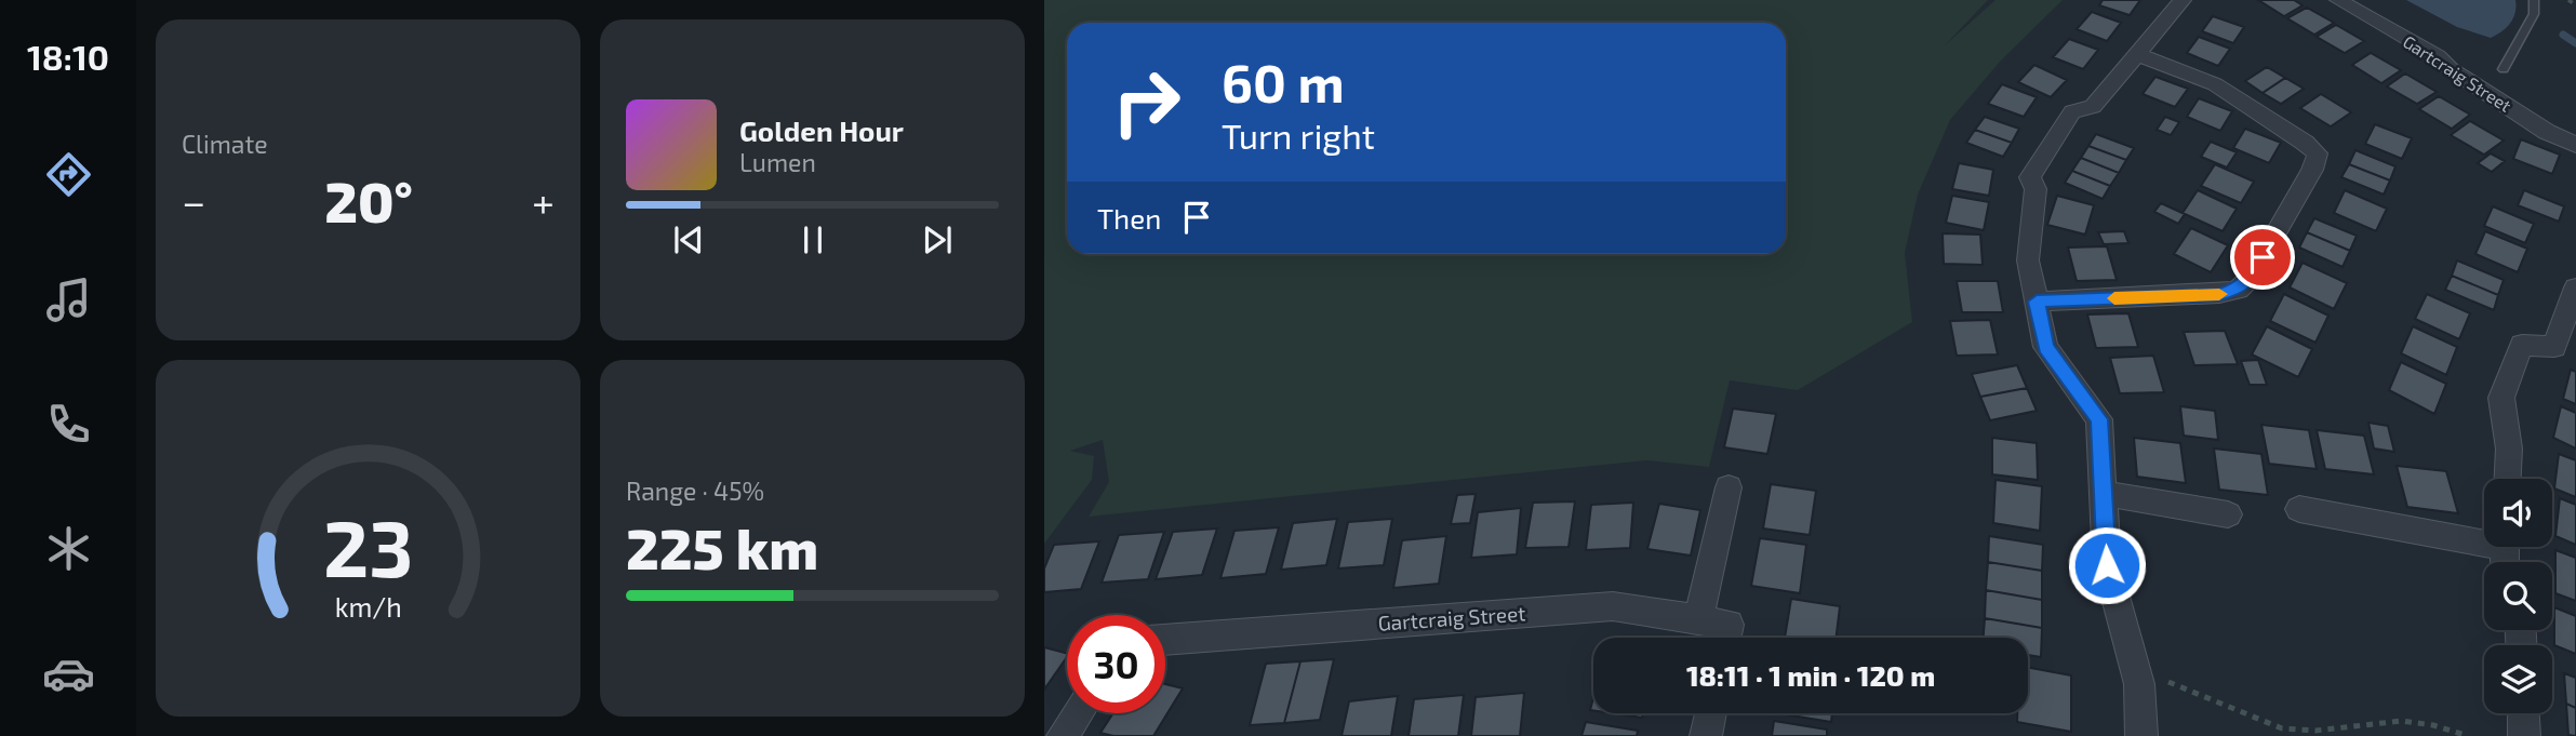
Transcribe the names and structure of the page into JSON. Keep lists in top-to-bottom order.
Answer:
{
  "streets": {
    "street": ["Gartcraig Street"]
  },
  "page": {
    "tabs": "18:10",
    "tile": [
      "Climate",
      ["Range · 45%", "225 km"]
    ],
    "turn": ["60 m", "Turn right"],
    "song": ["Golden Hour", "Lumen"],
    "heat": ["−", "20°", "+"],
    "then": "Then",
    "limit": "30",
    "trip": "18:11 · 1 min · 120 m",
    "gauge": ["23", "km/h"]
  }
}
